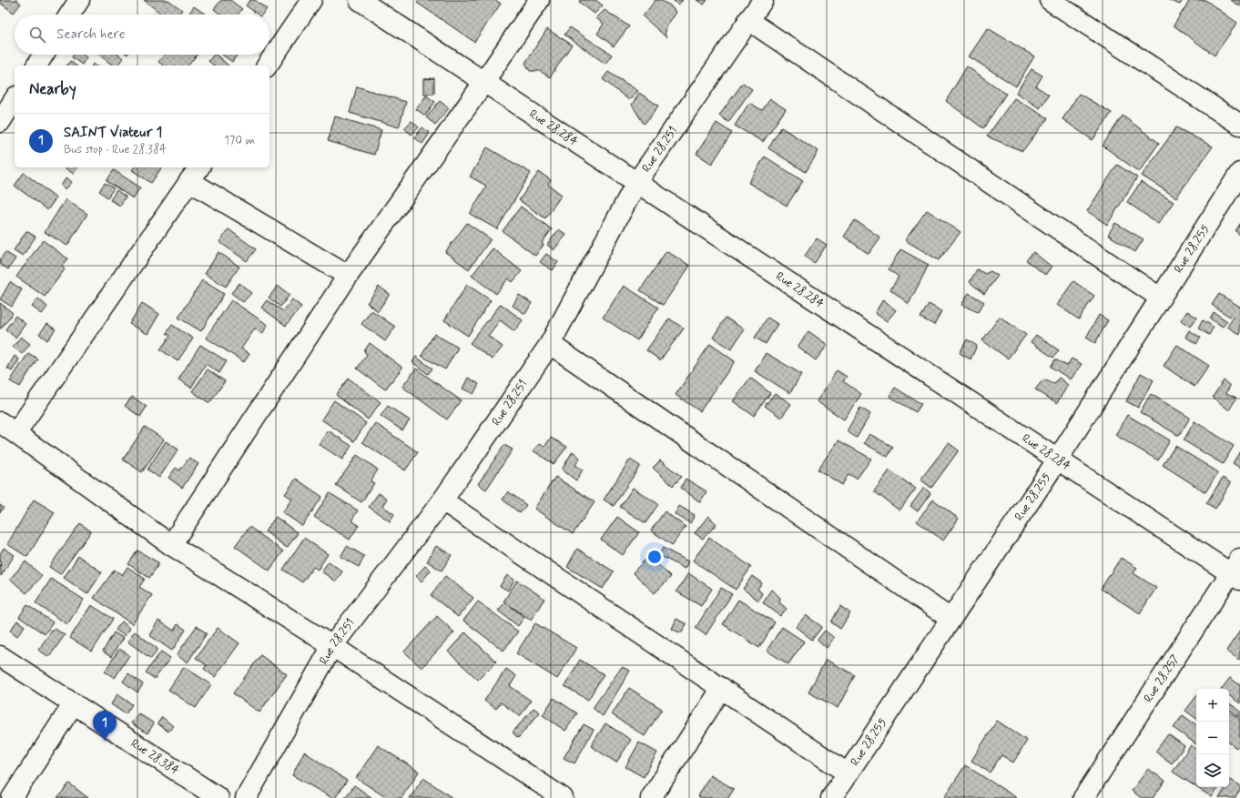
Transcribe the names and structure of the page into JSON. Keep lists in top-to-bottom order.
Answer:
{
  "streets": {
    "street": [
      "Rue 28.284",
      "Rue 28.251",
      "Rue 28.255",
      "Rue 28.257",
      "Rue 28.384"
    ]
  },
  "crossings": [
    ["Rue 28.284", "Rue 28.251"],
    ["Rue 28.284", "Rue 28.255"],
    ["Rue 28.284", "Rue 28.257"]
  ],
  "page": {
    "search": "Search here",
    "heading": "Nearby",
    "list": [
      {
        "mark": "1",
        "name": "SAINT Viateur 1",
        "note": "Bus stop · Rue 28.384",
        "value": "170 m"
      }
    ],
    "map_buttons": ["+", "−"],
    "pins": "1"
  }
}
